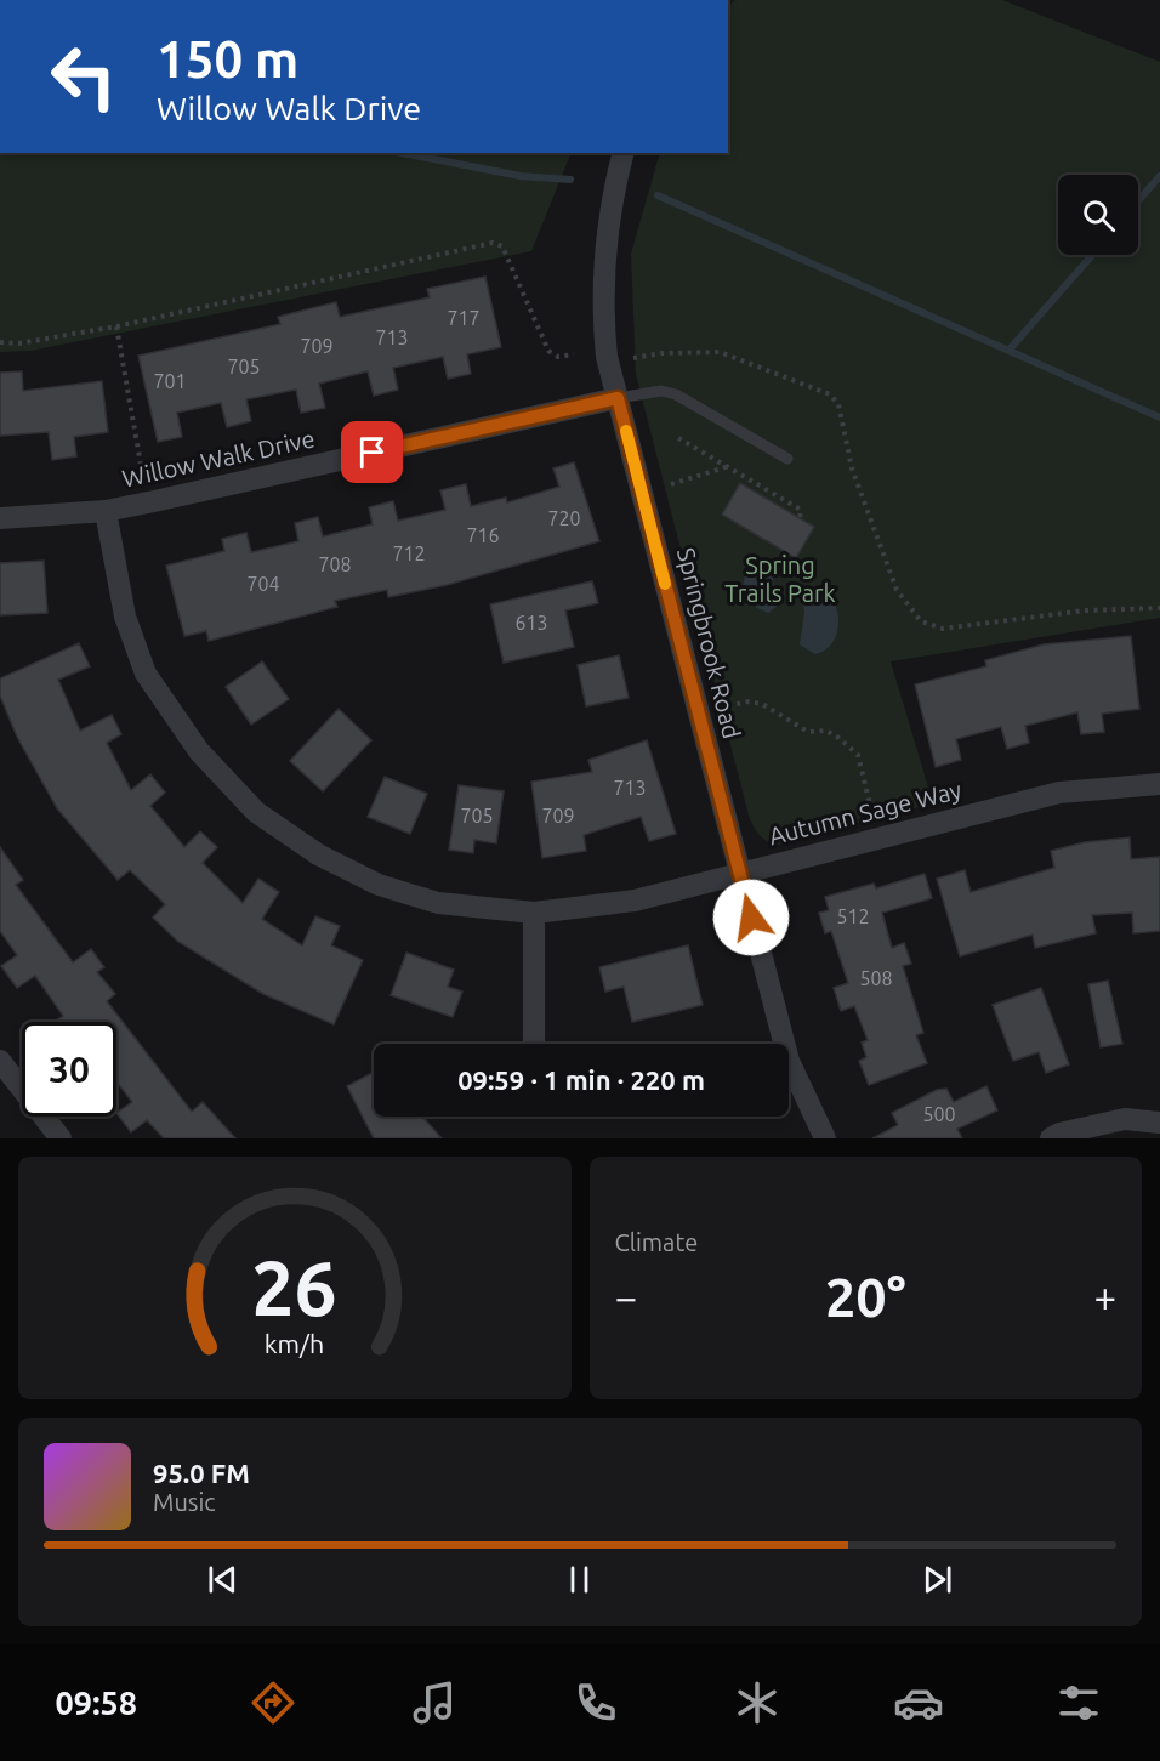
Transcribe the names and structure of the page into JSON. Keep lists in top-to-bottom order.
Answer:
{
  "streets": {
    "street": ["Willow Walk Drive", "Springbrook Road", "Autumn Sage Way"]
  },
  "crossings": [
    ["Willow Walk Drive", "Springbrook Road"],
    ["Willow Walk Drive", "Autumn Sage Way"],
    ["Springbrook Road", "Autumn Sage Way"]
  ],
  "parks": ["Spring Trails Park"],
  "house_numbers": [
    "717",
    "713",
    "709",
    "705",
    "701",
    "720",
    "716",
    "712",
    "708",
    "704",
    "613",
    "713",
    "705",
    "709",
    "512",
    "508",
    "500"
  ],
  "page": {
    "turn": ["150 m", "Willow Walk Drive"],
    "limit": "30",
    "trip": "09:59 · 1 min · 220 m",
    "tile": "Climate",
    "heat": ["−", "20°", "+"],
    "song": ["95.0 FM", "Music"],
    "tabs": "09:58",
    "gauge": ["26", "km/h"]
  }
}
